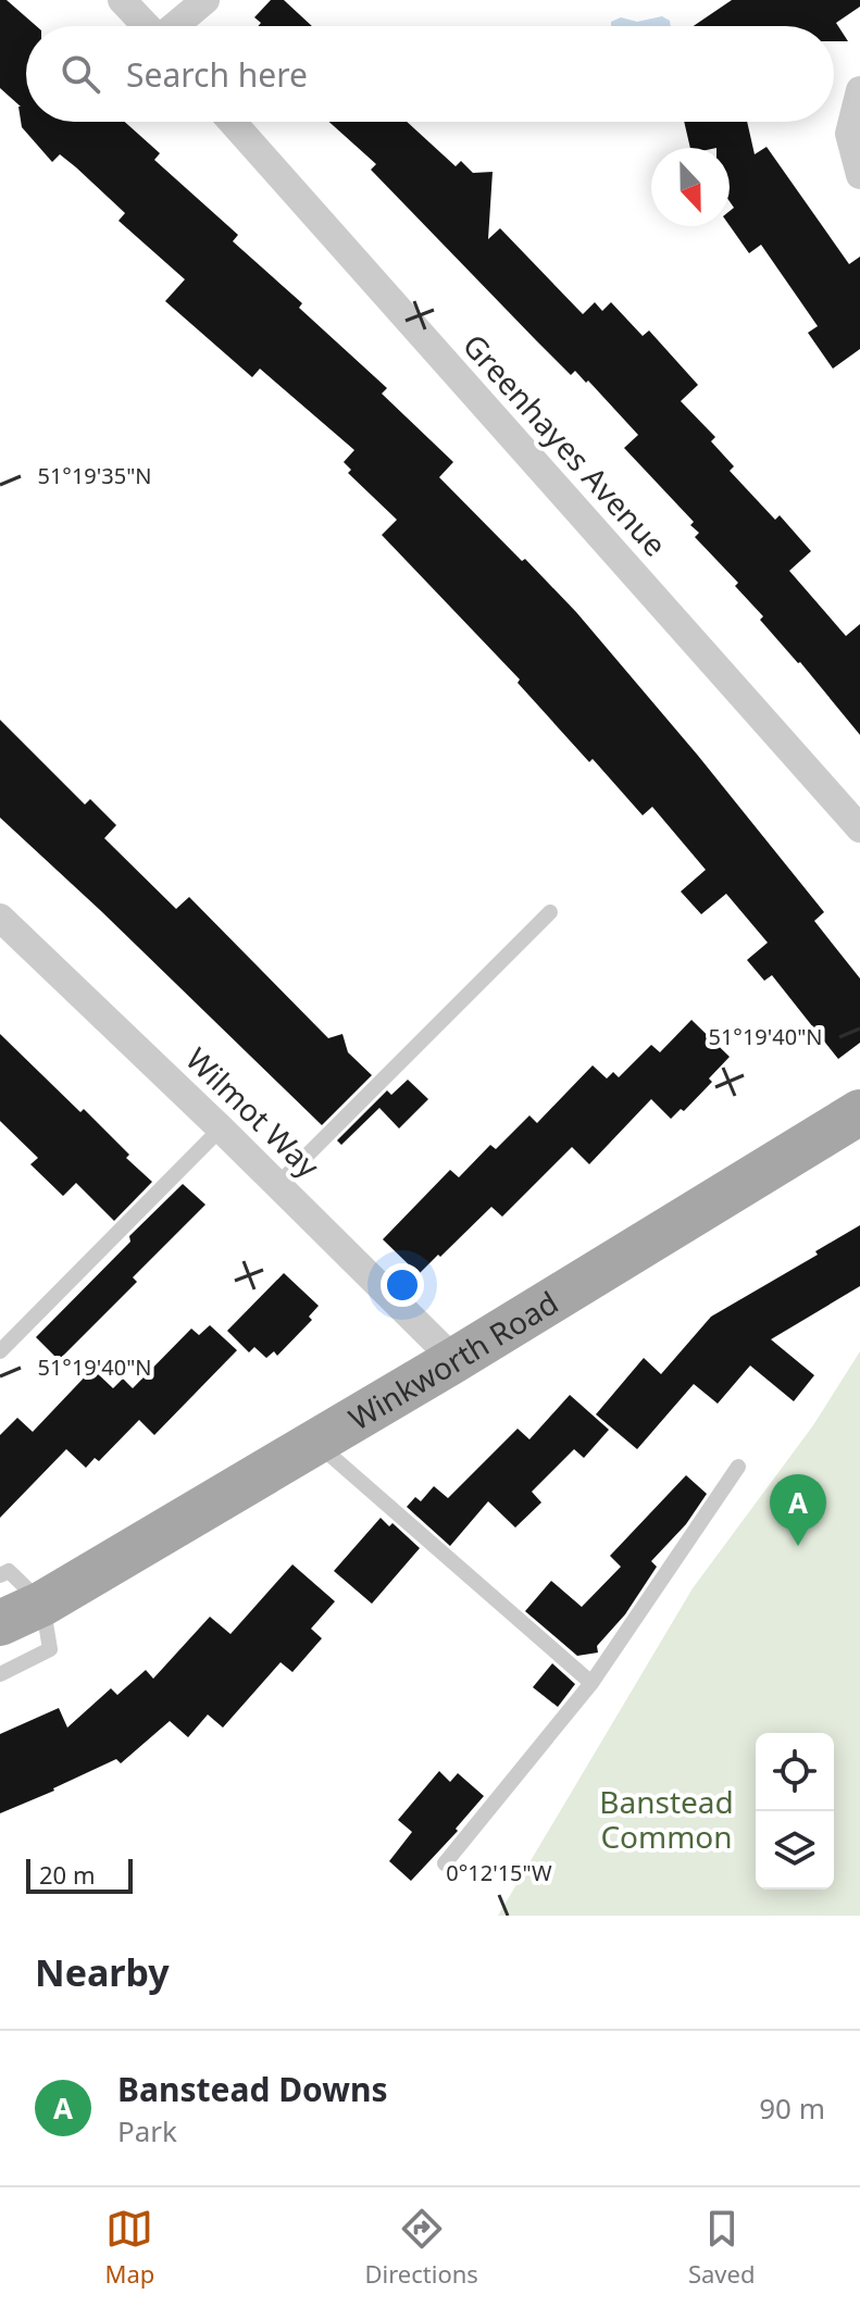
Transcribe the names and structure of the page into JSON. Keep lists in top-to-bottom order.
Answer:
{
  "streets": {
    "main road": ["Winkworth Road"],
    "street": ["Greenhayes Avenue", "Wilmot Way"]
  },
  "crossings": [
    ["Wilmot Way", "Winkworth Road"]
  ],
  "parks": ["Banstead Common"],
  "scale_bar": "20 m",
  "north": "bottom",
  "page": {
    "search": "Search here",
    "pins": "A",
    "scale": "20 m",
    "heading": "Nearby",
    "list": [
      {
        "mark": "A",
        "name": "Banstead Downs",
        "note": "Park",
        "value": "90 m"
      }
    ],
    "nav": ["Map", "Directions", "Saved"]
  },
  "coordinates": ["51°19'35\"N", "51°19'40\"N", "0°12'15\"W"]
}
